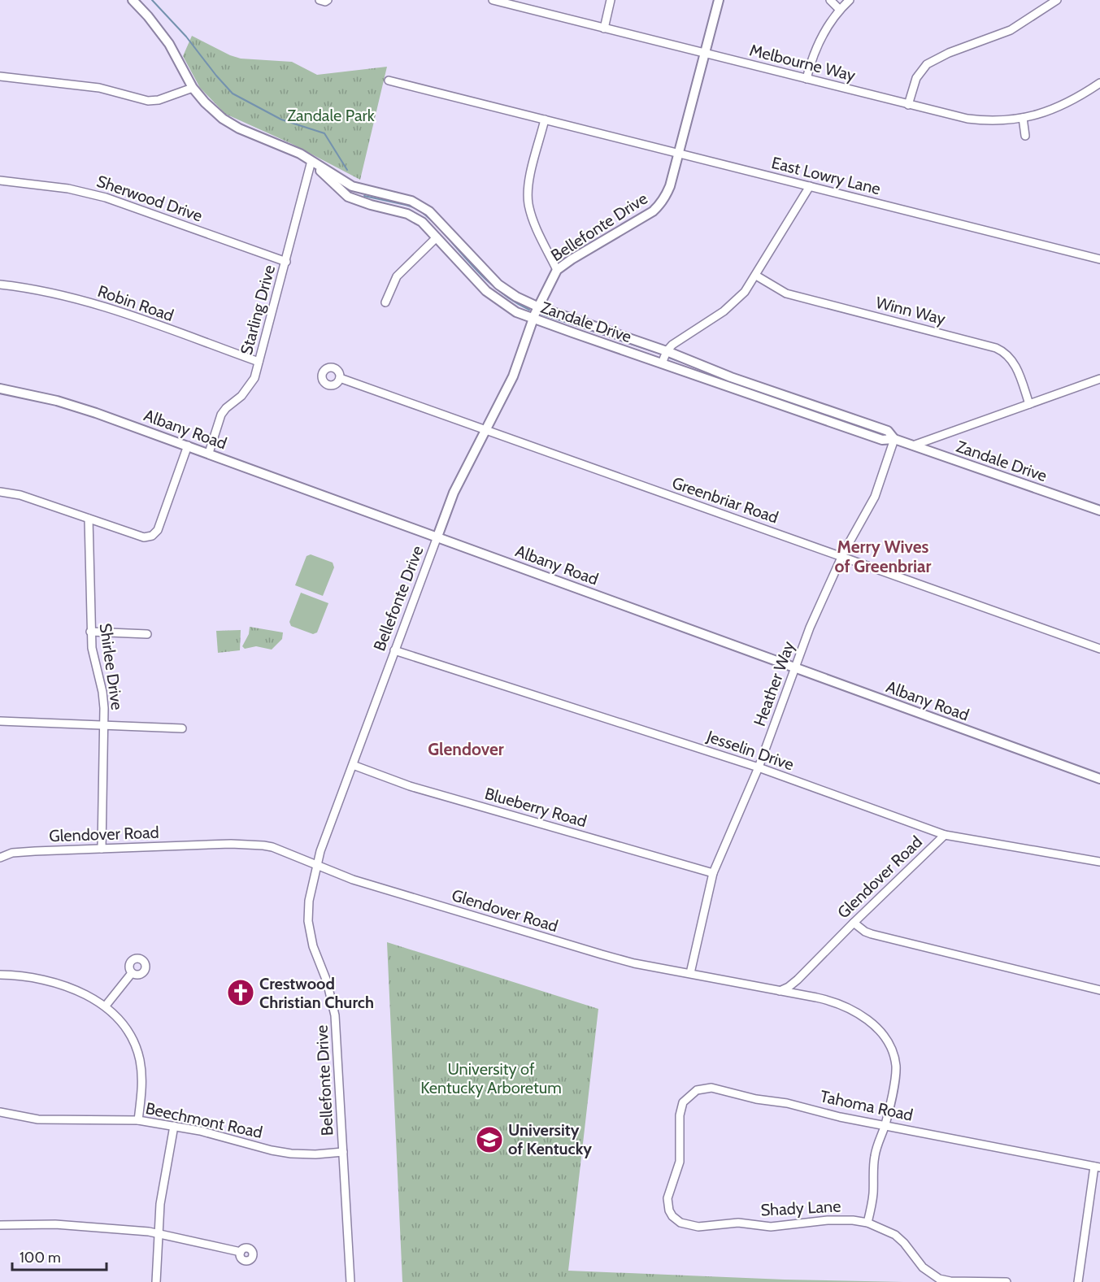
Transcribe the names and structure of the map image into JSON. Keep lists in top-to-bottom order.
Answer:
{
  "streets": {
    "street": [
      "Melbourne Way",
      "East Lowry Lane",
      "Sherwood Drive",
      "Bellefonte Drive",
      "Robin Road",
      "Starling Drive",
      "Winn Way",
      "Zandale Drive",
      "Albany Road",
      "Greenbriar Road",
      "Shirlee Drive",
      "Heather Way",
      "Jesselin Drive",
      "Blueberry Road",
      "Glendover Road",
      "Tahoma Road",
      "Beechmont Road",
      "Shady Lane"
    ]
  },
  "crossings": [
    ["Melbourne Way", "Bellefonte Drive"],
    ["East Lowry Lane", "Bellefonte Drive"],
    ["Sherwood Drive", "Starling Drive"],
    ["Bellefonte Drive", "Zandale Drive"],
    ["Bellefonte Drive", "Albany Road"],
    ["Bellefonte Drive", "Greenbriar Road"],
    ["Bellefonte Drive", "Jesselin Drive"],
    ["Bellefonte Drive", "Blueberry Road"],
    ["Bellefonte Drive", "Glendover Road"],
    ["Bellefonte Drive", "Beechmont Road"],
    ["Robin Road", "Starling Drive"],
    ["Starling Drive", "Zandale Drive"],
    ["Starling Drive", "Albany Road"],
    ["Zandale Drive", "Heather Way"],
    ["Albany Road", "Heather Way"],
    ["Greenbriar Road", "Heather Way"],
    ["Shirlee Drive", "Glendover Road"],
    ["Heather Way", "Jesselin Drive"],
    ["Heather Way", "Blueberry Road"],
    ["Heather Way", "Glendover Road"],
    ["Jesselin Drive", "Glendover Road"],
    ["Tahoma Road", "Shady Lane"]
  ],
  "districts": ["Merry Wives of Greenbriar", "Glendover"],
  "parks": ["Zandale Park", "University of Kentucky Arboretum"],
  "places": {
    "church": ["Crestwood Christian Church"],
    "school or university": ["University of Kentucky"]
  },
  "scale_bar": "100 m"
}
